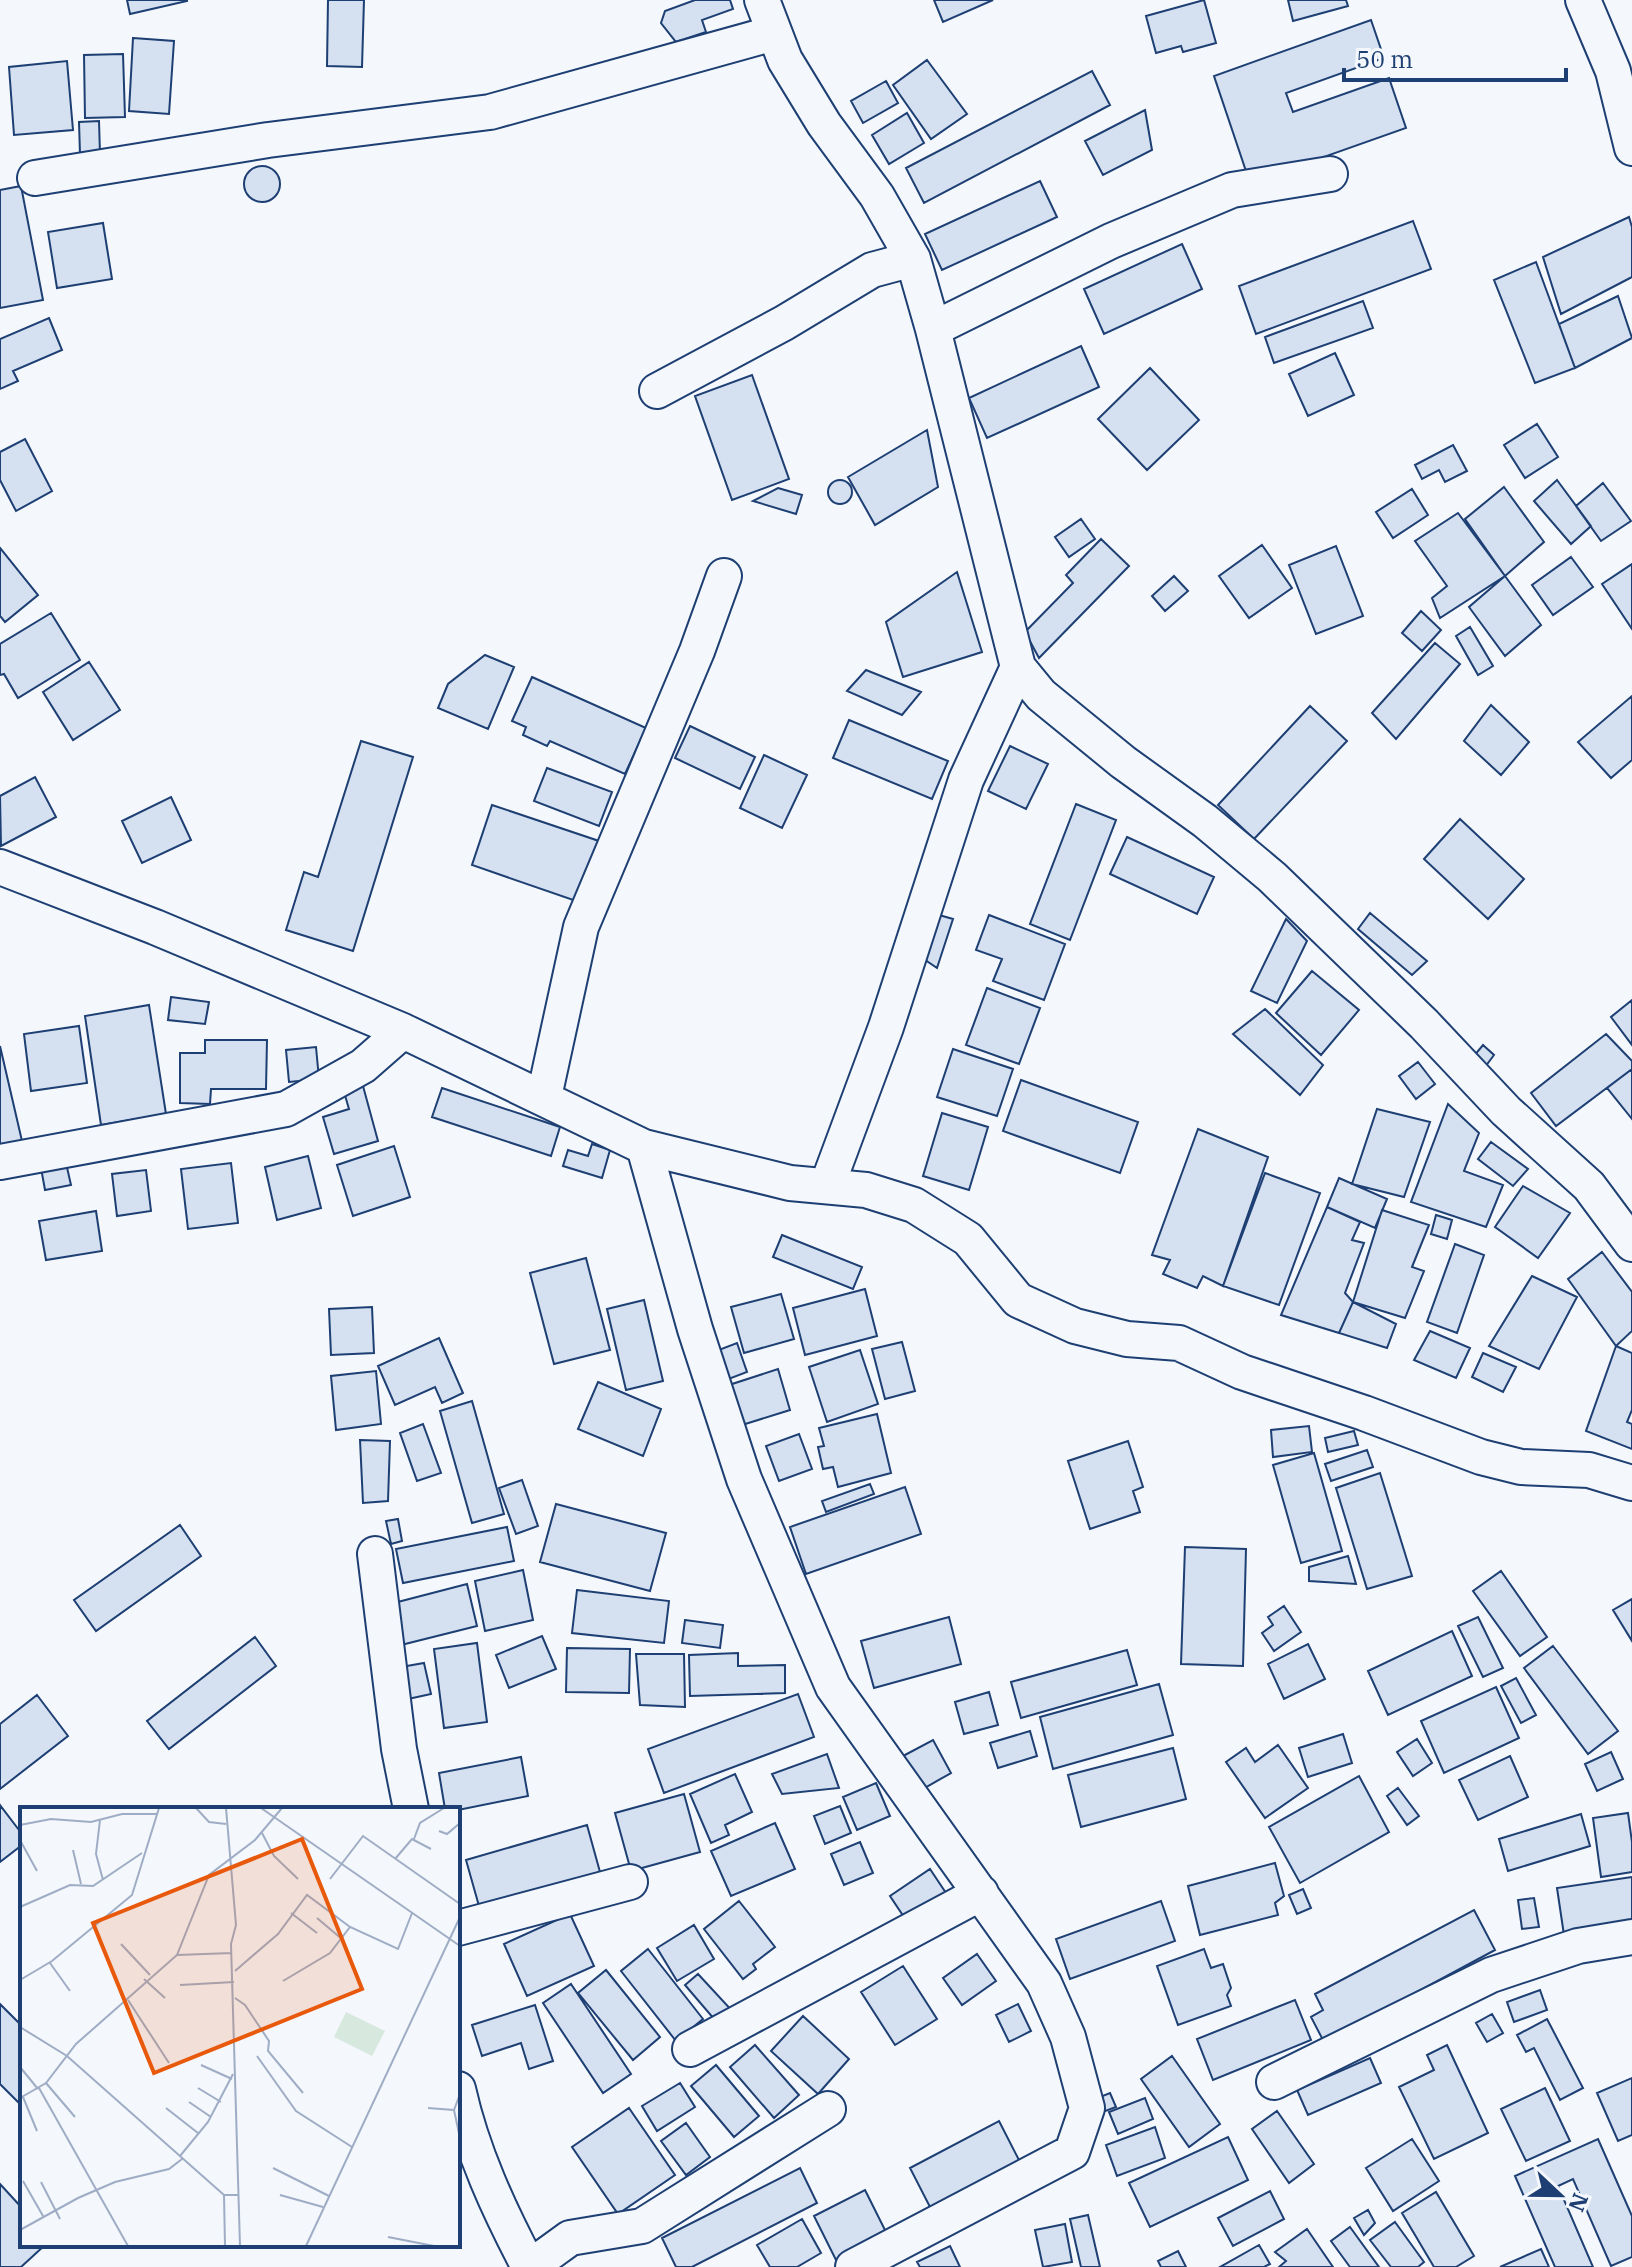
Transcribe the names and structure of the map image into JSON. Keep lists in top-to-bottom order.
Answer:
{
  "scale_bar": "50 m",
  "north": "right"
}
